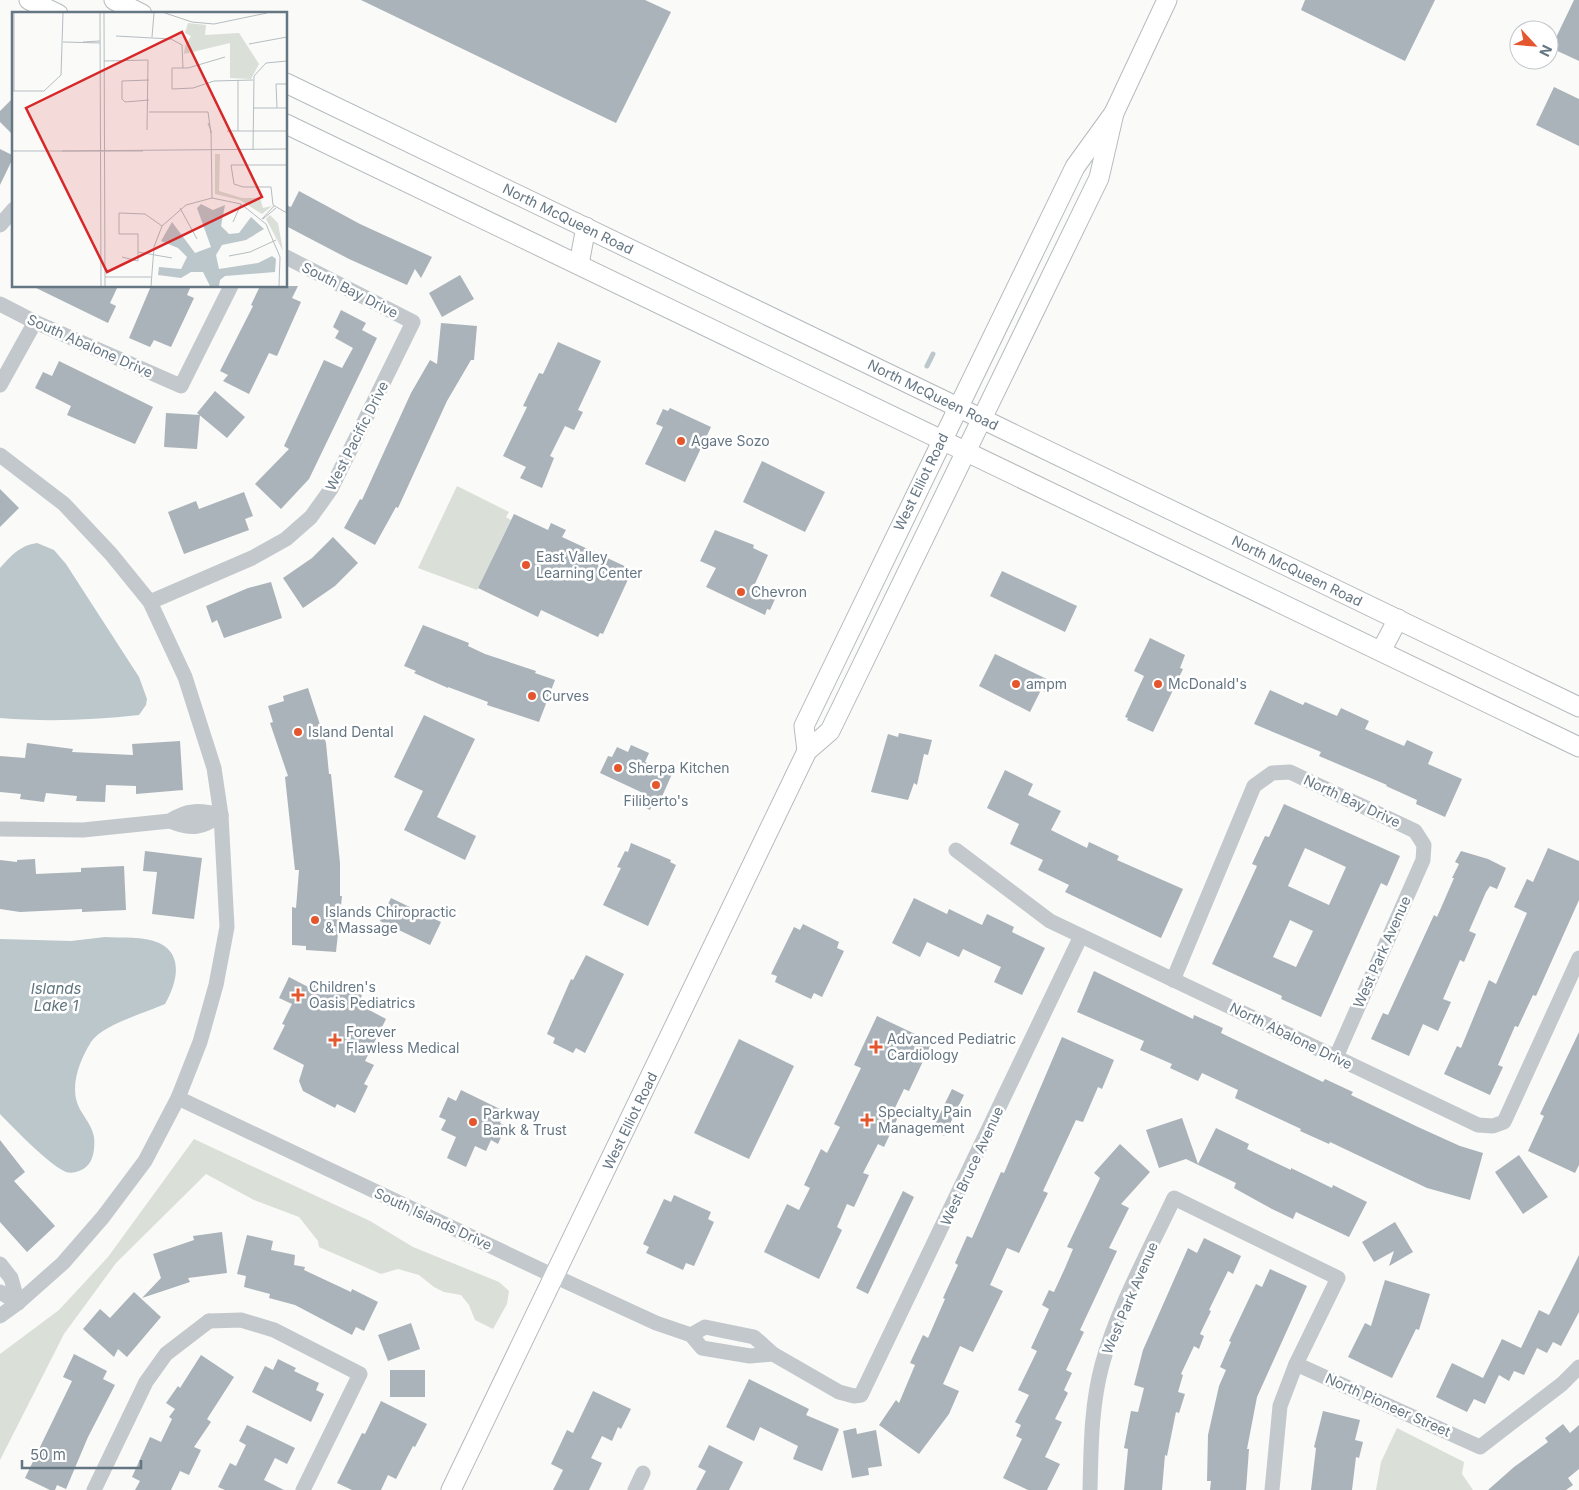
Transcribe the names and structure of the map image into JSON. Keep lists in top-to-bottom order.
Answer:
{
  "streets": {
    "main road": ["North McQueen Road", "West Elliot Road"],
    "street": [
      "South Bay Drive",
      "South Abalone Drive",
      "West Pacific Drive",
      "North Bay Drive",
      "West Park Avenue",
      "North Abalone Drive",
      "West Bruce Avenue",
      "South Islands Drive",
      "North Pioneer Street"
    ]
  },
  "crossings": [
    ["North McQueen Road", "West Elliot Road"],
    ["South Bay Drive", "West Pacific Drive"],
    ["West Elliot Road", "South Islands Drive"],
    ["North Bay Drive", "West Park Avenue"],
    ["North Bay Drive", "North Abalone Drive"],
    ["West Park Avenue", "North Abalone Drive"],
    ["West Park Avenue", "North Pioneer Street"],
    ["North Abalone Drive", "West Bruce Avenue"],
    ["West Bruce Avenue", "South Islands Drive"]
  ],
  "water": ["Islands Lake 1"],
  "places": {
    "other": [
      "Agave Sozo",
      "East Valley Learning Center",
      "Chevron",
      "ampm",
      "McDonald's",
      "Curves",
      "Island Dental",
      "Sherpa Kitchen",
      "Filiberto's",
      "Islands Chiropractic & Massage",
      "Parkway Bank & Trust"
    ],
    "health": [
      "Children's Oasis Pediatrics",
      "Forever Flawless Medical",
      "Advanced Pediatric Cardiology",
      "Specialty Pain Management"
    ]
  },
  "scale_bar": "50 m",
  "north": "bottom right"
}
